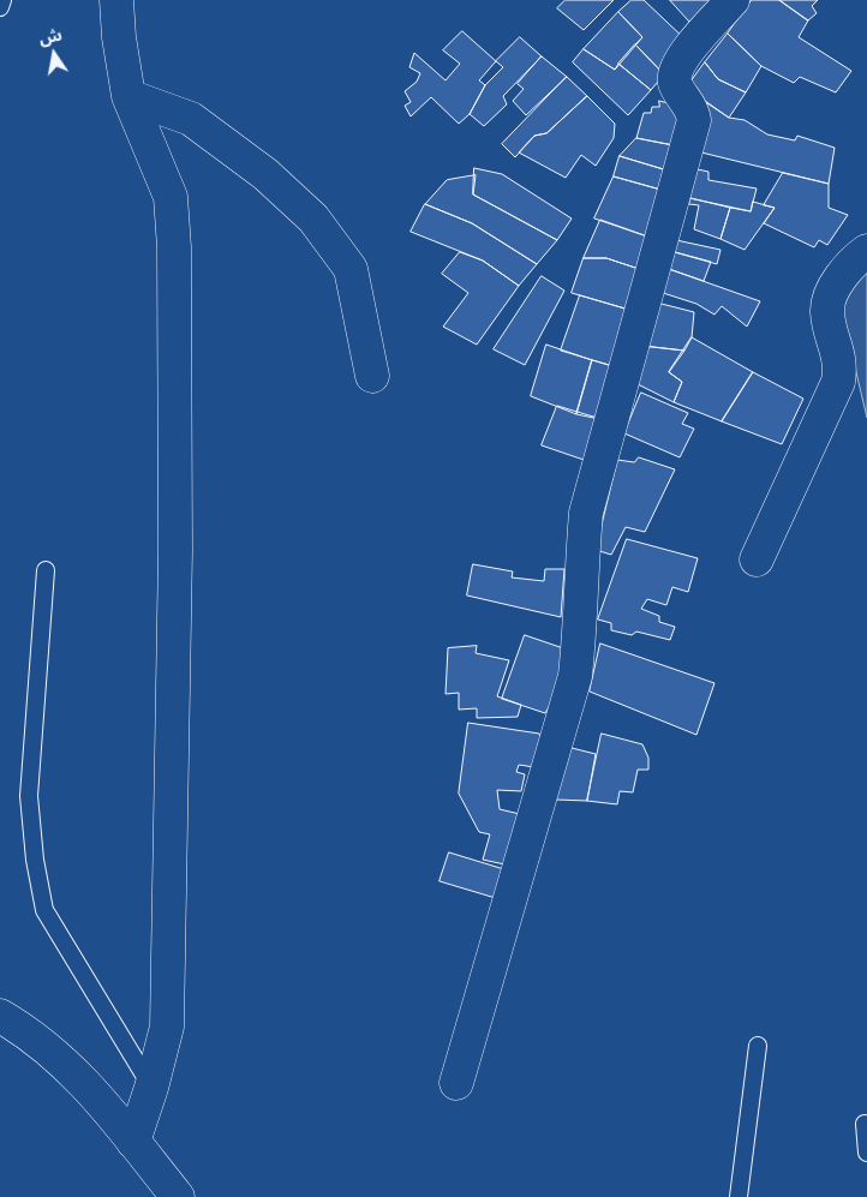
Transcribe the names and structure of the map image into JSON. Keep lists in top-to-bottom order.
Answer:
{
  "north": "top"
}
